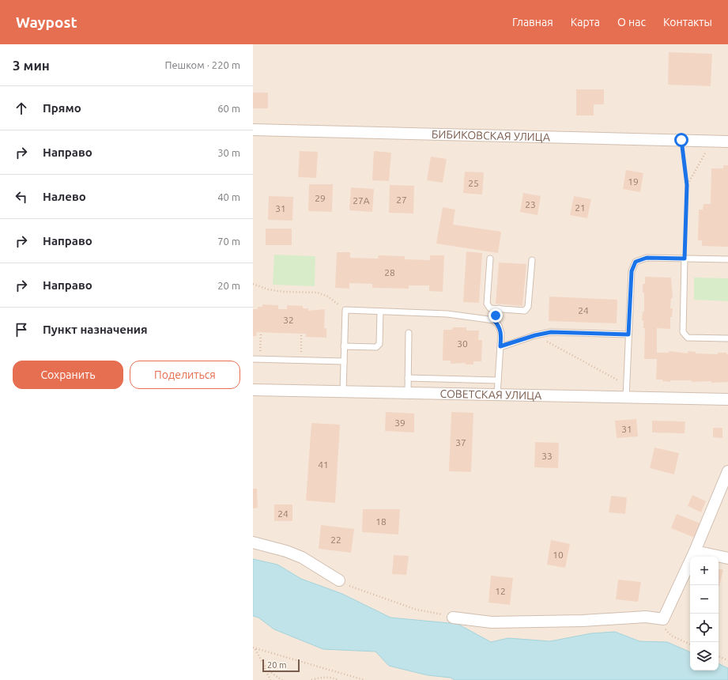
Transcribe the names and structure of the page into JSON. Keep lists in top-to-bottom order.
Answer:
{
  "streets": {
    "street": ["БИБИКОВСКАЯ УЛИЦА", "СОВЕТСКАЯ УЛИЦА"]
  },
  "house_numbers": [
    "19",
    "25",
    "29",
    "27",
    "27А",
    "23",
    "21",
    "31",
    "28",
    "24",
    "32",
    "30",
    "39",
    "31",
    "37",
    "33",
    "41",
    "24",
    "18",
    "22",
    "10",
    "12"
  ],
  "scale_bar": "20 m",
  "page": {
    "header": "Waypost",
    "nav": [
      "Главная",
      "Карта",
      "О нас",
      "Контакты"
    ],
    "heading": ["3 мин", "Пешком · 220 m"],
    "list": [
      ["Прямо", "60 m"],
      ["Направо", "30 m"],
      ["Налево", "40 m"],
      ["Направо", "70 m"],
      ["Направо", "20 m"],
      "Пункт назначения"
    ],
    "buttons": ["Сохранить", "Поделиться"],
    "map_buttons": ["+", "−"],
    "scale": "20 m"
  }
}
